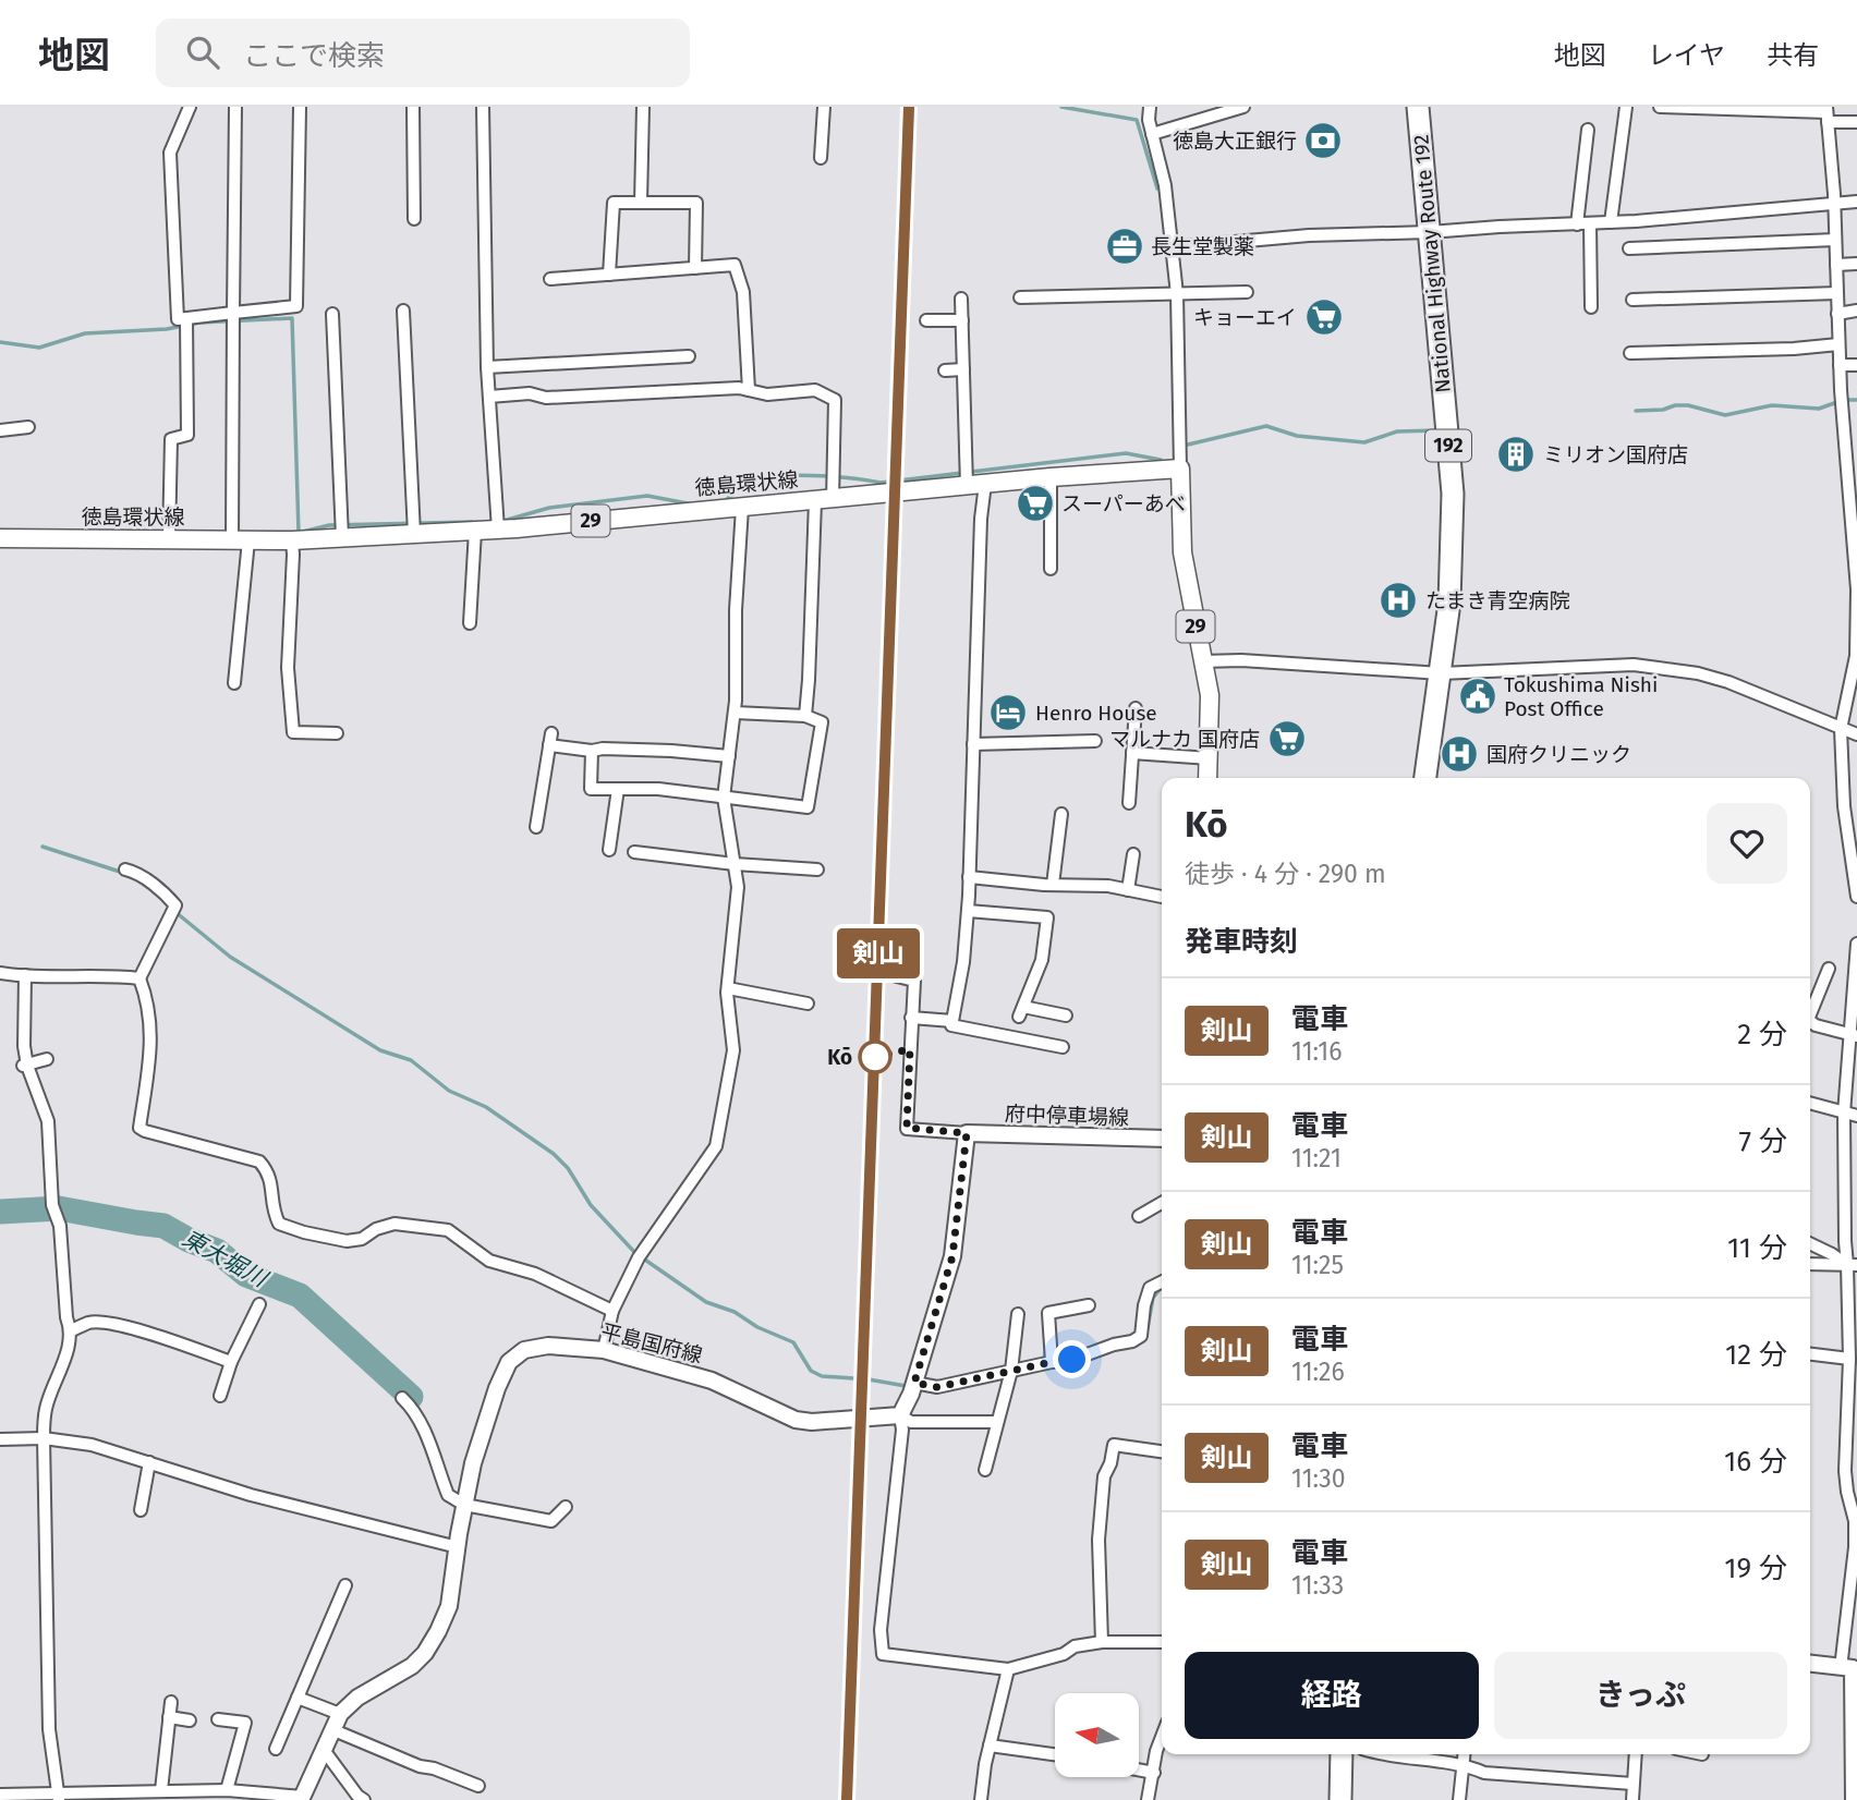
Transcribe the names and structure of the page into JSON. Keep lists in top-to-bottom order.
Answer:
{
  "streets": {
    "highway": ["National Highway Route 192", "192"],
    "main road": [
      "徳島環状線",
      "29",
      "府中停車場線",
      "平島国府線"
    ]
  },
  "crossings": [
    ["徳島環状線", "29"]
  ],
  "water": ["東大堀川"],
  "places": {
    "bank": ["徳島大正銀行"],
    "office": ["長生堂製薬"],
    "supermarket": ["キョーエイ", "スーパーあべ", "マルナカ 国府店"],
    "building": ["ミリオン国府店"],
    "hospital": ["たまき青空病院", "国府クリニック"],
    "public building": ["Tokushima Nishi Post Office"],
    "hotel": ["Henro House"],
    "other": ["Kō"]
  },
  "north": "left",
  "page": {
    "header": "地図",
    "search": "ここで検索",
    "nav": ["地図", "レイヤ", "共有"],
    "on_map": "剣山",
    "heading": [
      ["Kō", "徒歩 · 4 分 · 290 m"],
      "発車時刻"
    ],
    "list": [
      {
        "mark": "剣山",
        "name": "電車",
        "note": "11:16",
        "value": "2 分"
      },
      {
        "mark": "剣山",
        "name": "電車",
        "note": "11:21",
        "value": "7 分"
      },
      {
        "mark": "剣山",
        "name": "電車",
        "note": "11:25",
        "value": "11 分"
      },
      {
        "mark": "剣山",
        "name": "電車",
        "note": "11:26",
        "value": "12 分"
      },
      {
        "mark": "剣山",
        "name": "電車",
        "note": "11:30",
        "value": "16 分"
      },
      {
        "mark": "剣山",
        "name": "電車",
        "note": "11:33",
        "value": "19 分"
      }
    ],
    "buttons": ["経路", "きっぷ"]
  }
}
